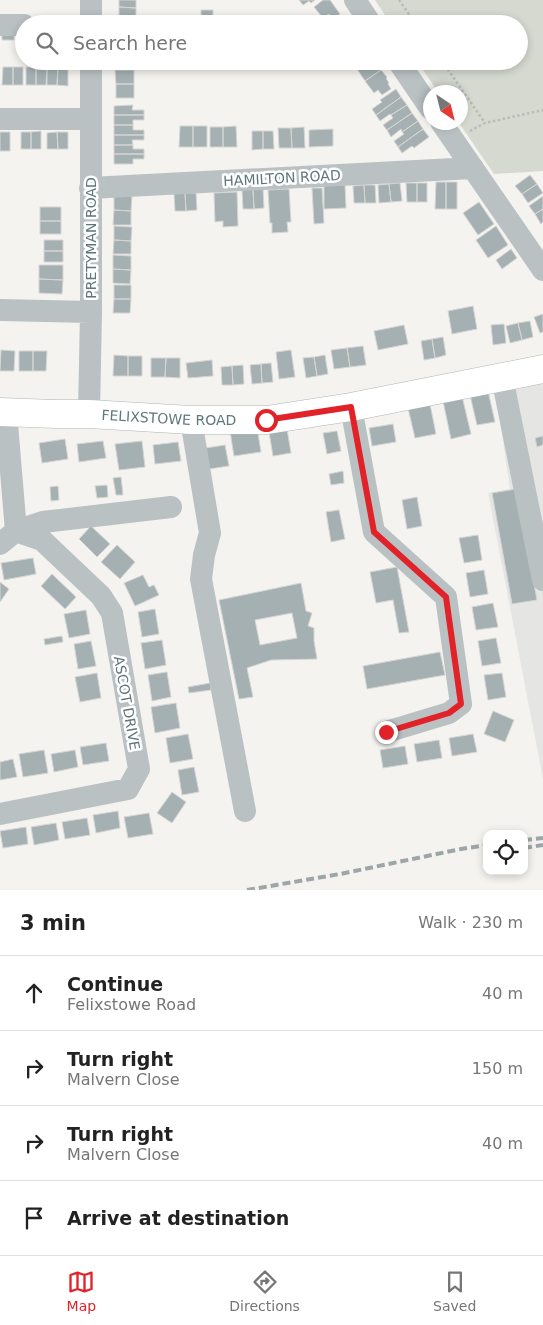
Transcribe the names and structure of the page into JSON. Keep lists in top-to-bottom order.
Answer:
{
  "streets": {
    "main road": ["FELIXSTOWE ROAD"],
    "street": ["HAMILTON ROAD", "PRETYMAN ROAD", "ASCOT DRIVE"]
  },
  "crossings": [
    ["HAMILTON ROAD", "PRETYMAN ROAD"],
    ["PRETYMAN ROAD", "FELIXSTOWE ROAD"]
  ],
  "north": "bottom right",
  "page": {
    "search": "Search here",
    "heading": ["3 min", "Walk · 230 m"],
    "list": [
      ["Continue", "Felixstowe Road", "40 m"],
      ["Turn right", "Malvern Close", "150 m"],
      ["Turn right", "Malvern Close", "40 m"],
      "Arrive at destination"
    ],
    "nav": ["Map", "Directions", "Saved"]
  }
}
